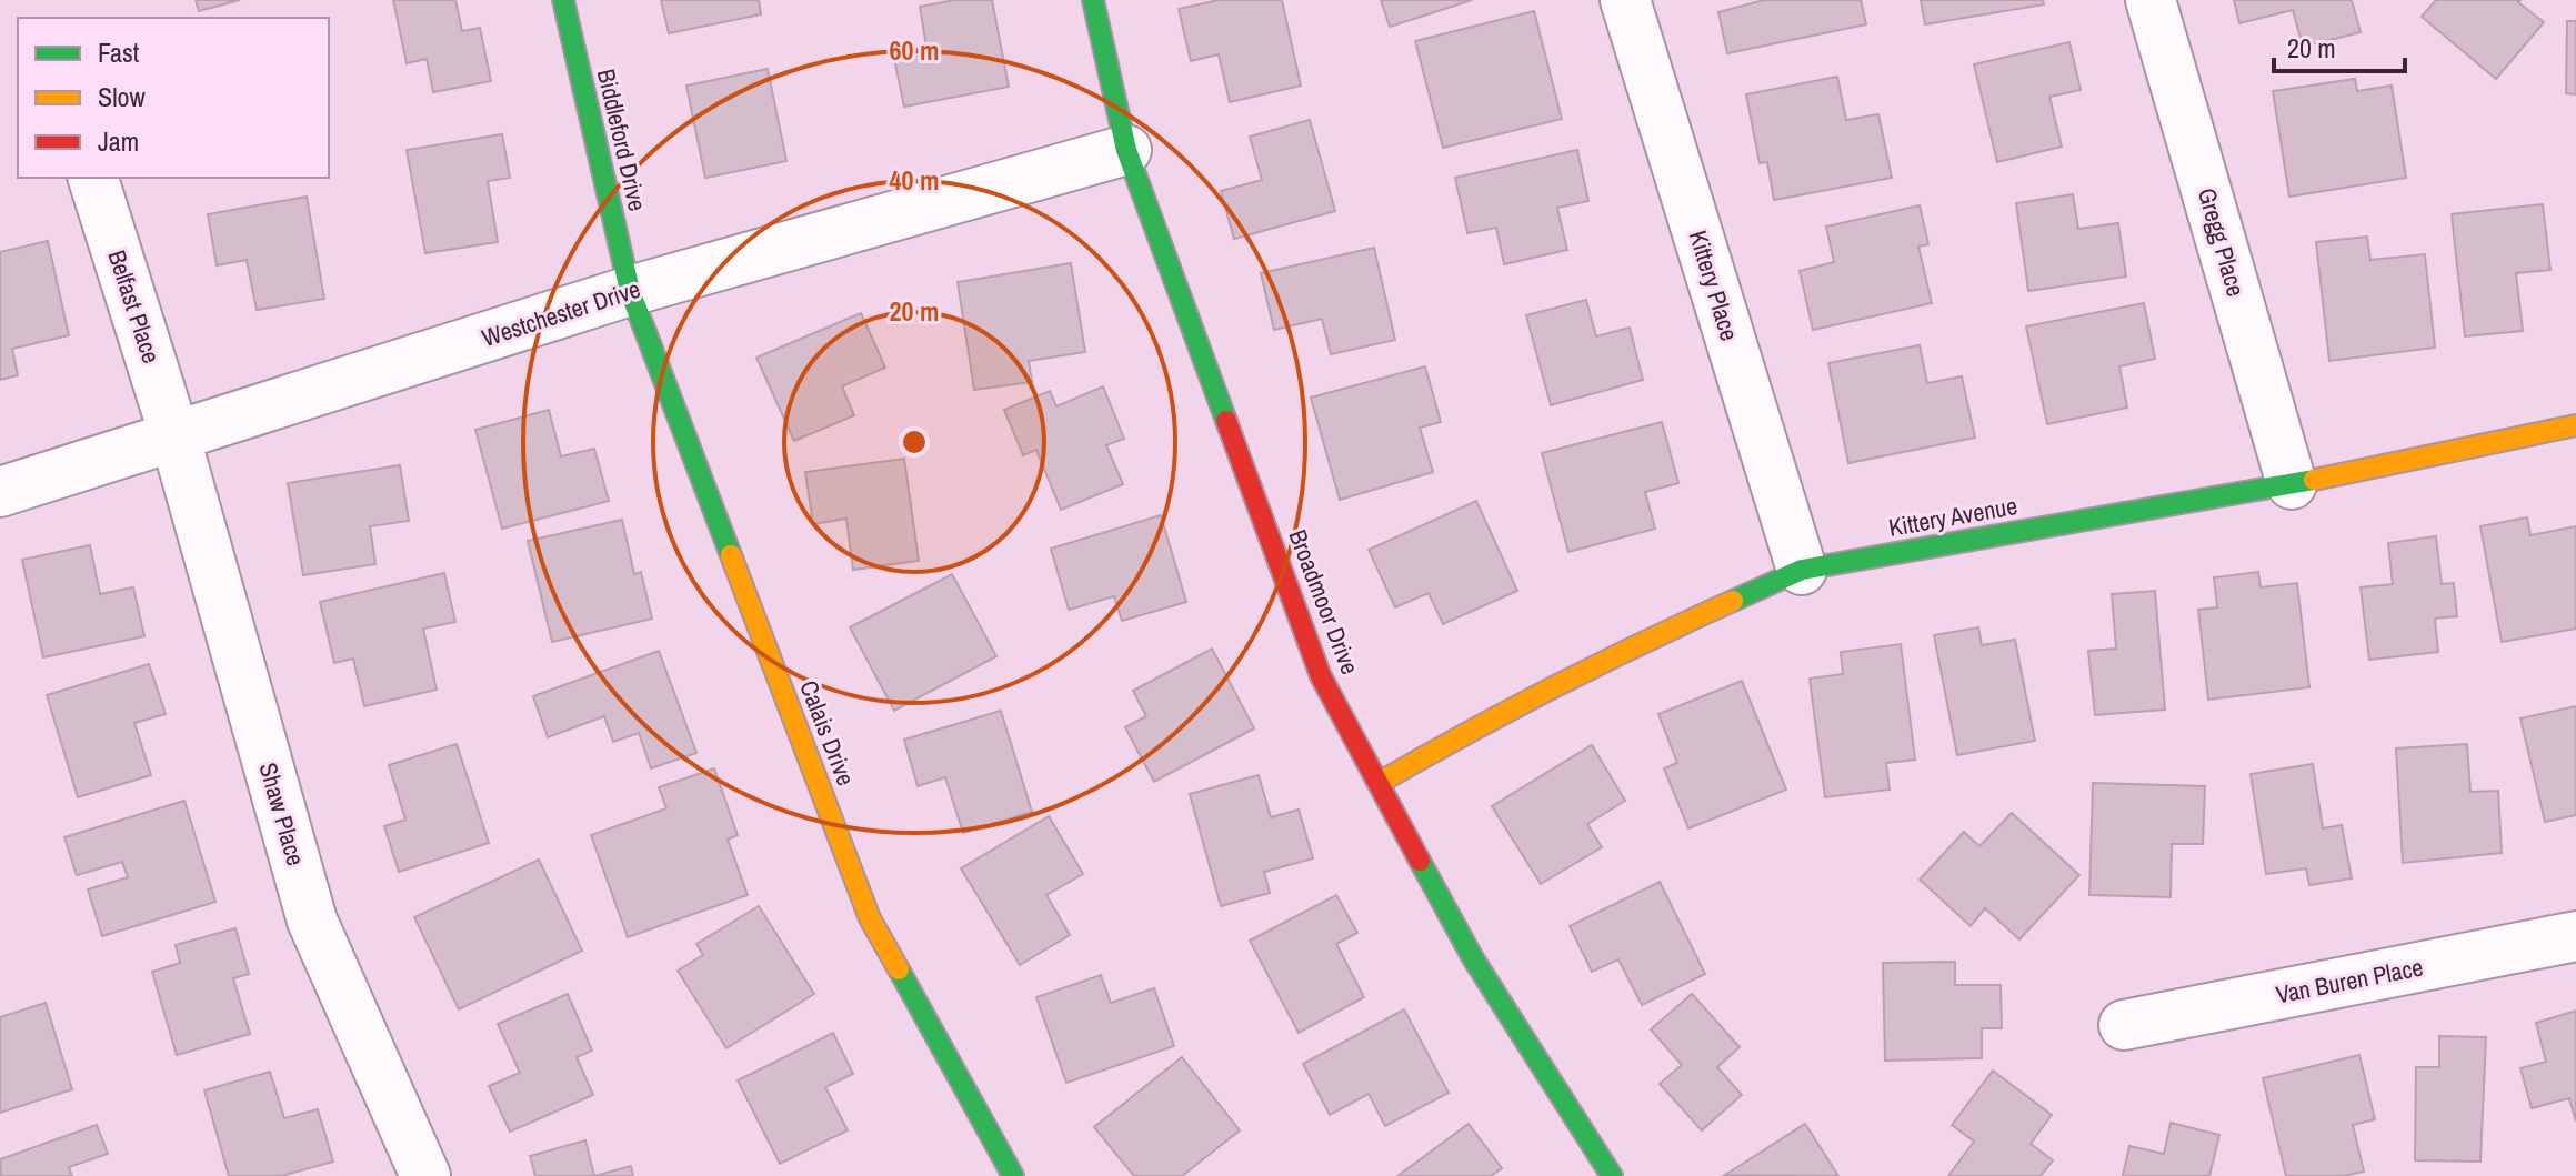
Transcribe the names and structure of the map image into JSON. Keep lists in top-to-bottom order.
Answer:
{
  "streets": {
    "street": [
      "Biddleford Drive",
      "Gregg Place",
      "Kittery Place",
      "Belfast Place",
      "Westchester Drive",
      "Kittery Avenue",
      "Broadmoor Drive",
      "Calais Drive",
      "Shaw Place",
      "Van Buren Place"
    ]
  },
  "crossings": [
    ["Biddleford Drive", "Westchester Drive"],
    ["Biddleford Drive", "Calais Drive"],
    ["Gregg Place", "Kittery Avenue"],
    ["Kittery Place", "Kittery Avenue"],
    ["Belfast Place", "Westchester Drive"],
    ["Belfast Place", "Shaw Place"],
    ["Westchester Drive", "Broadmoor Drive"],
    ["Westchester Drive", "Calais Drive"],
    ["Westchester Drive", "Shaw Place"],
    ["Kittery Avenue", "Broadmoor Drive"]
  ],
  "legend": ["Fast", "Slow", "Jam"],
  "scale_bar": "20 m",
  "rings": ["60 m", "40 m", "20 m"]
}
